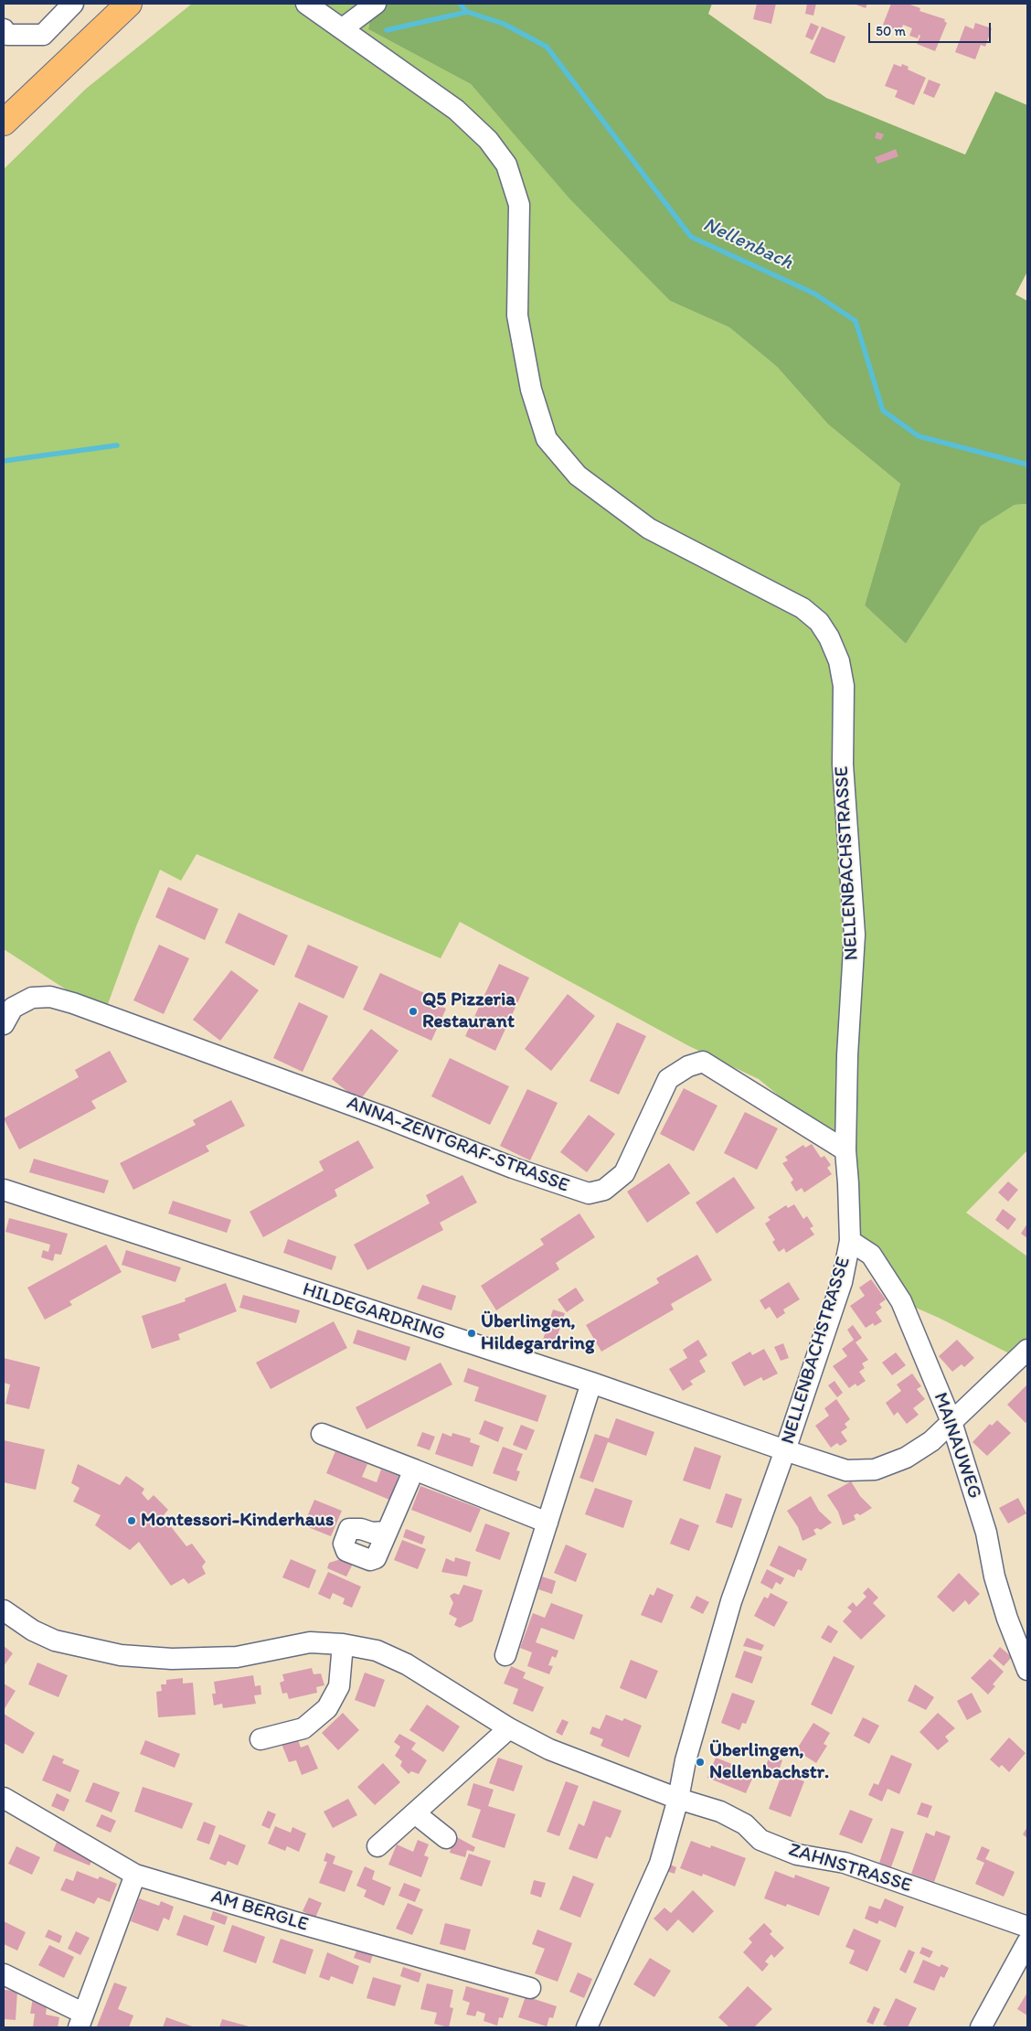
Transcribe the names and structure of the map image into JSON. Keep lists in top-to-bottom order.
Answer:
{
  "streets": {
    "street": [
      "NELLENBACHSTRASSE",
      "ANNA-ZENTGRAF-STRASSE",
      "HILDEGARDRING",
      "MAINAUWEG",
      "ZAHNSTRASSE",
      "AM BERGLE"
    ]
  },
  "crossings": [
    ["NELLENBACHSTRASSE", "ANNA-ZENTGRAF-STRASSE"],
    ["NELLENBACHSTRASSE", "HILDEGARDRING"],
    ["NELLENBACHSTRASSE", "MAINAUWEG"],
    ["NELLENBACHSTRASSE", "ZAHNSTRASSE"],
    ["HILDEGARDRING", "MAINAUWEG"]
  ],
  "water": ["Nellenbach"],
  "places": [
    "Q5 Pizzeria Restaurant",
    "Überlingen, Hildegardring",
    "Montessori-Kinderhaus",
    "Überlingen, Nellenbachstr."
  ],
  "scale_bar": "50 m"
}
